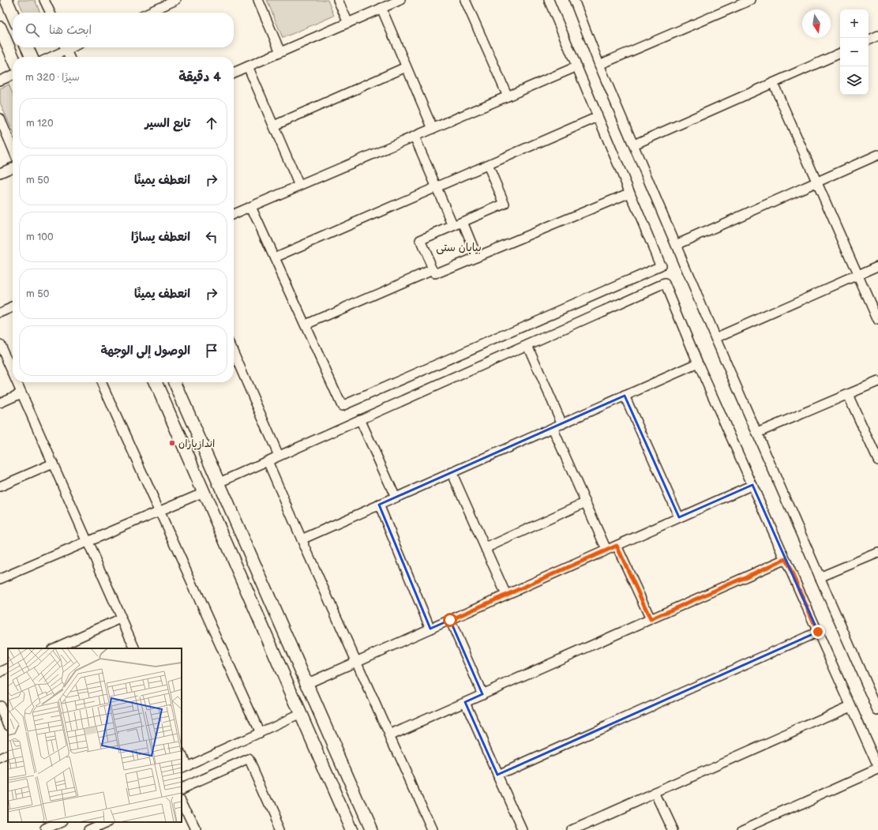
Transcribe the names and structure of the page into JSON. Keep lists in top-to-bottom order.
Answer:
{
  "districts": ["بیابان ستی"],
  "places": ["اندازياران"],
  "north": "bottom",
  "page": {
    "map_buttons": ["+", "−"],
    "search": "ابحث هنا",
    "heading": ["4 دقيقة", "سيرًا · 320 m"],
    "list": [
      ["تابع السير", "120 m"],
      ["انعطف يمينًا", "50 m"],
      ["انعطف يسارًا", "100 m"],
      ["انعطف يمينًا", "50 m"],
      "الوصول إلى الوجهة"
    ]
  }
}
